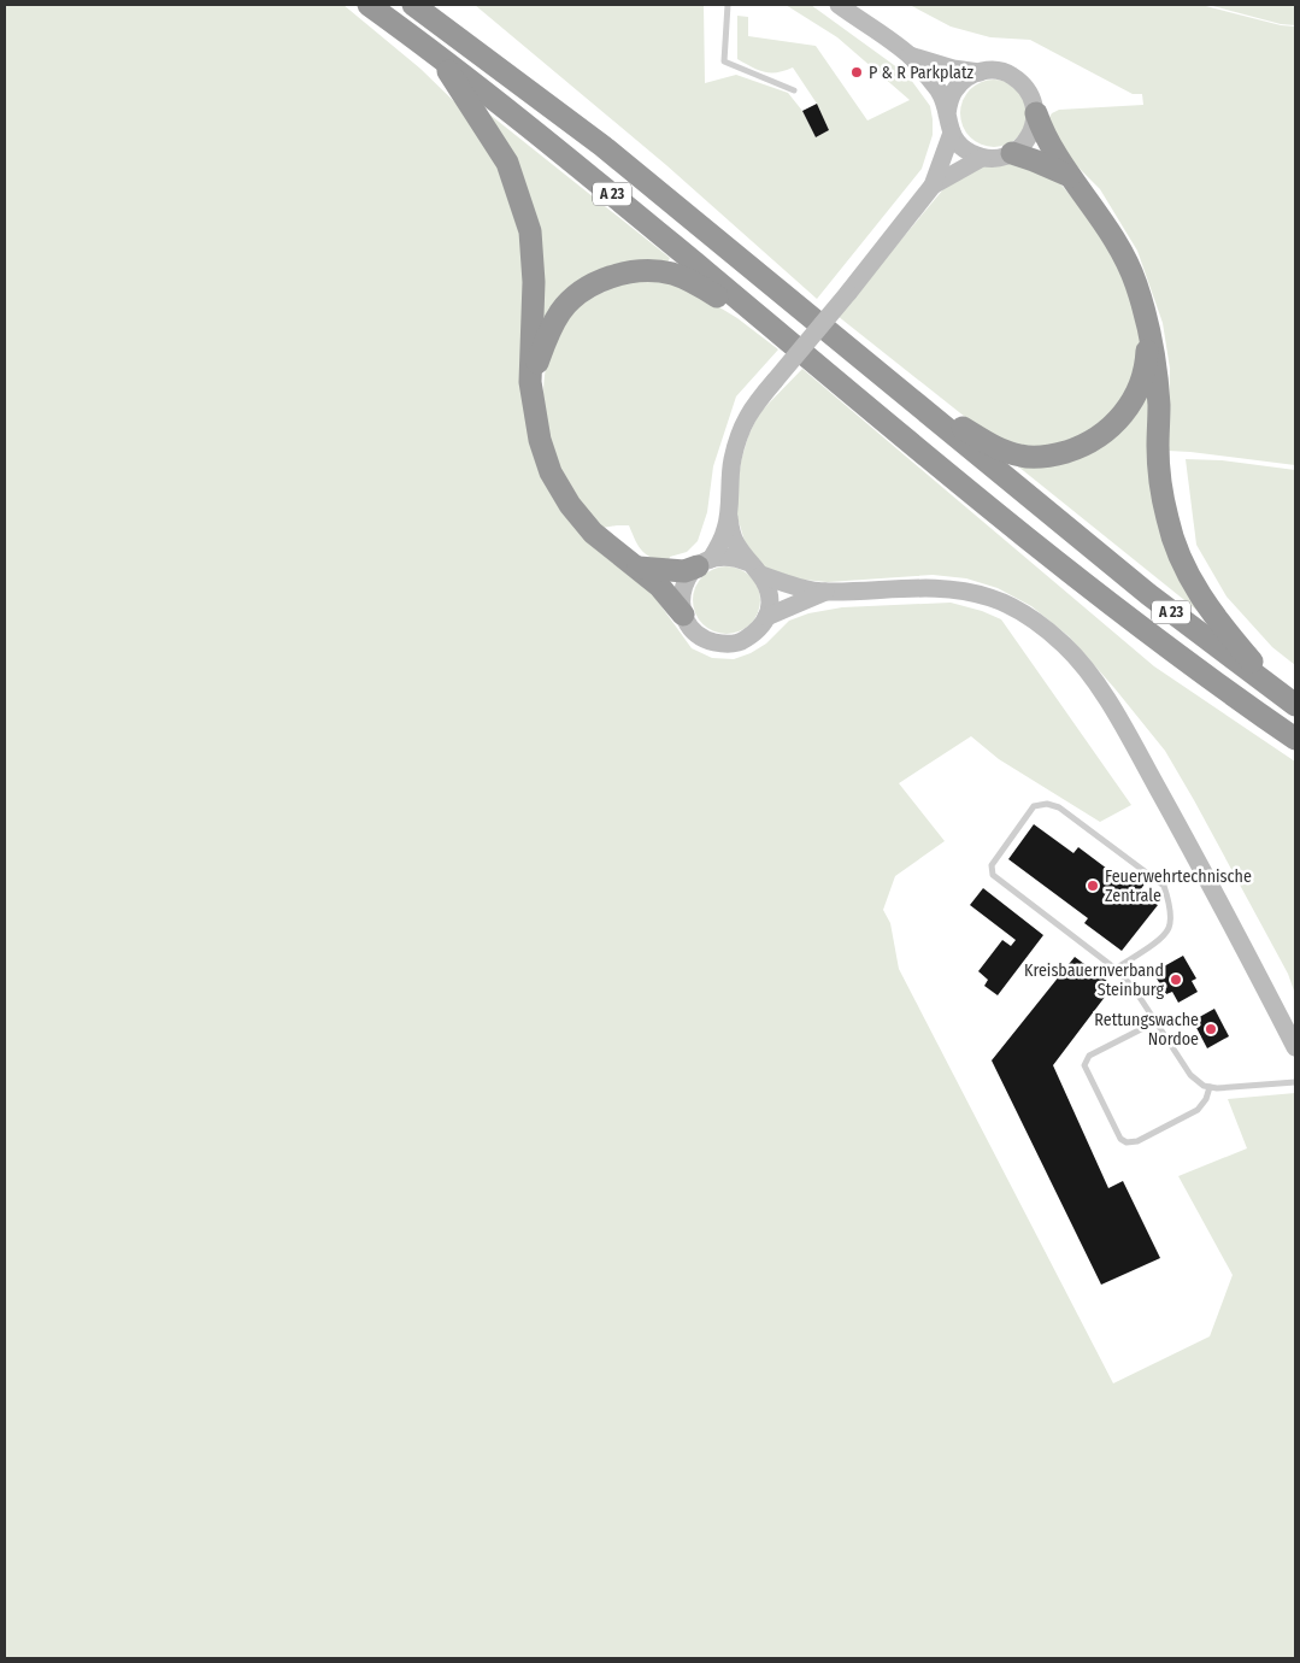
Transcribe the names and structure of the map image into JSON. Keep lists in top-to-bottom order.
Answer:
{
  "streets": {
    "highway": ["A 23"]
  },
  "places": [
    "P & R Parkplatz",
    "Feuerwehrtechnische Zentrale",
    "Kreisbauernverband Steinburg",
    "Rettungswache Nordoe"
  ]
}
